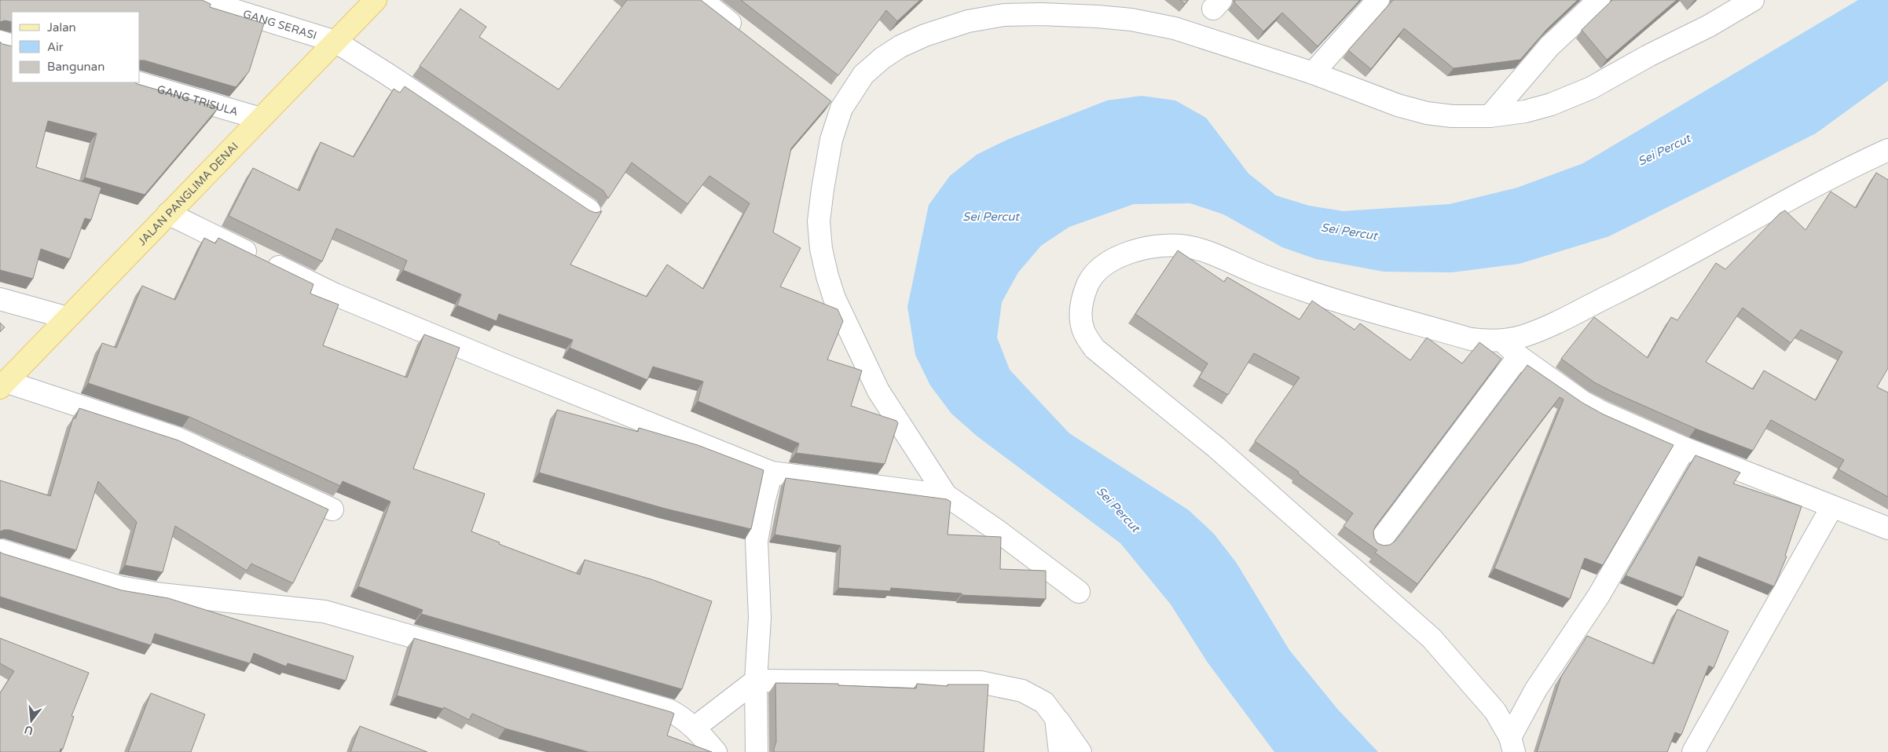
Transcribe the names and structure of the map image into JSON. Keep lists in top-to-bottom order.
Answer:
{
  "streets": {
    "main road": ["JALAN PANGLIMA DENAI"],
    "street": ["GANG SERASI", "GANG TRISULA"]
  },
  "crossings": [
    ["GANG SERASI", "JALAN PANGLIMA DENAI"],
    ["GANG TRISULA", "JALAN PANGLIMA DENAI"]
  ],
  "water": ["Sei Percut"],
  "legend": ["Jalan", "Air", "Bangunan"],
  "north": "bottom"
}
